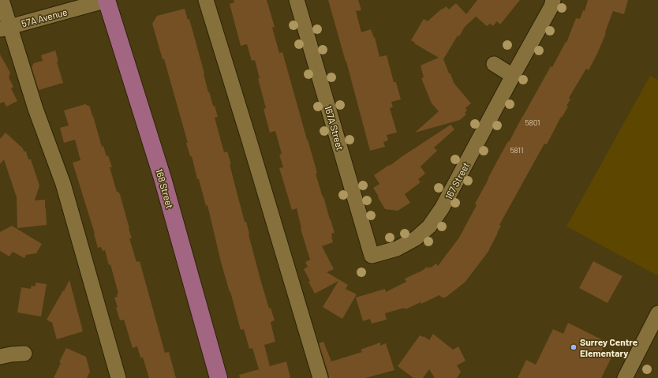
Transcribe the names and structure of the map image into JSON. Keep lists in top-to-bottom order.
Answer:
{
  "streets": {
    "main road": ["168 Street"],
    "street": ["57A Avenue", "167A Street", "167 Street"]
  },
  "crossings": [
    ["57A Avenue", "168 Street"],
    ["167A Street", "167 Street"]
  ],
  "places": ["Surrey Centre Elementary"],
  "house_numbers": ["5801", "5811"]
}
